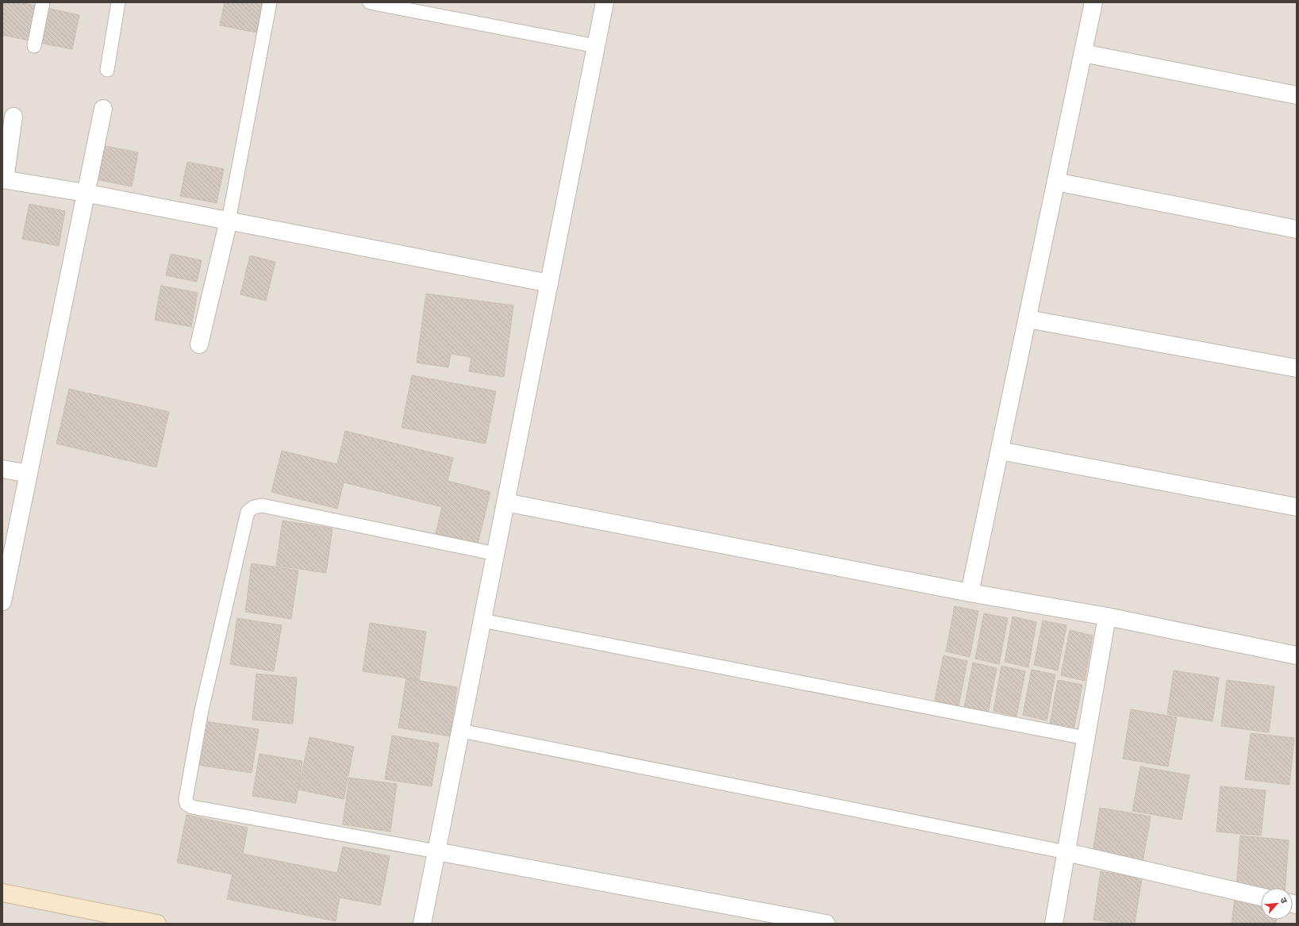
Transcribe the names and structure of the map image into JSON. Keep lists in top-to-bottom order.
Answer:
{
  "north": "top right"
}
